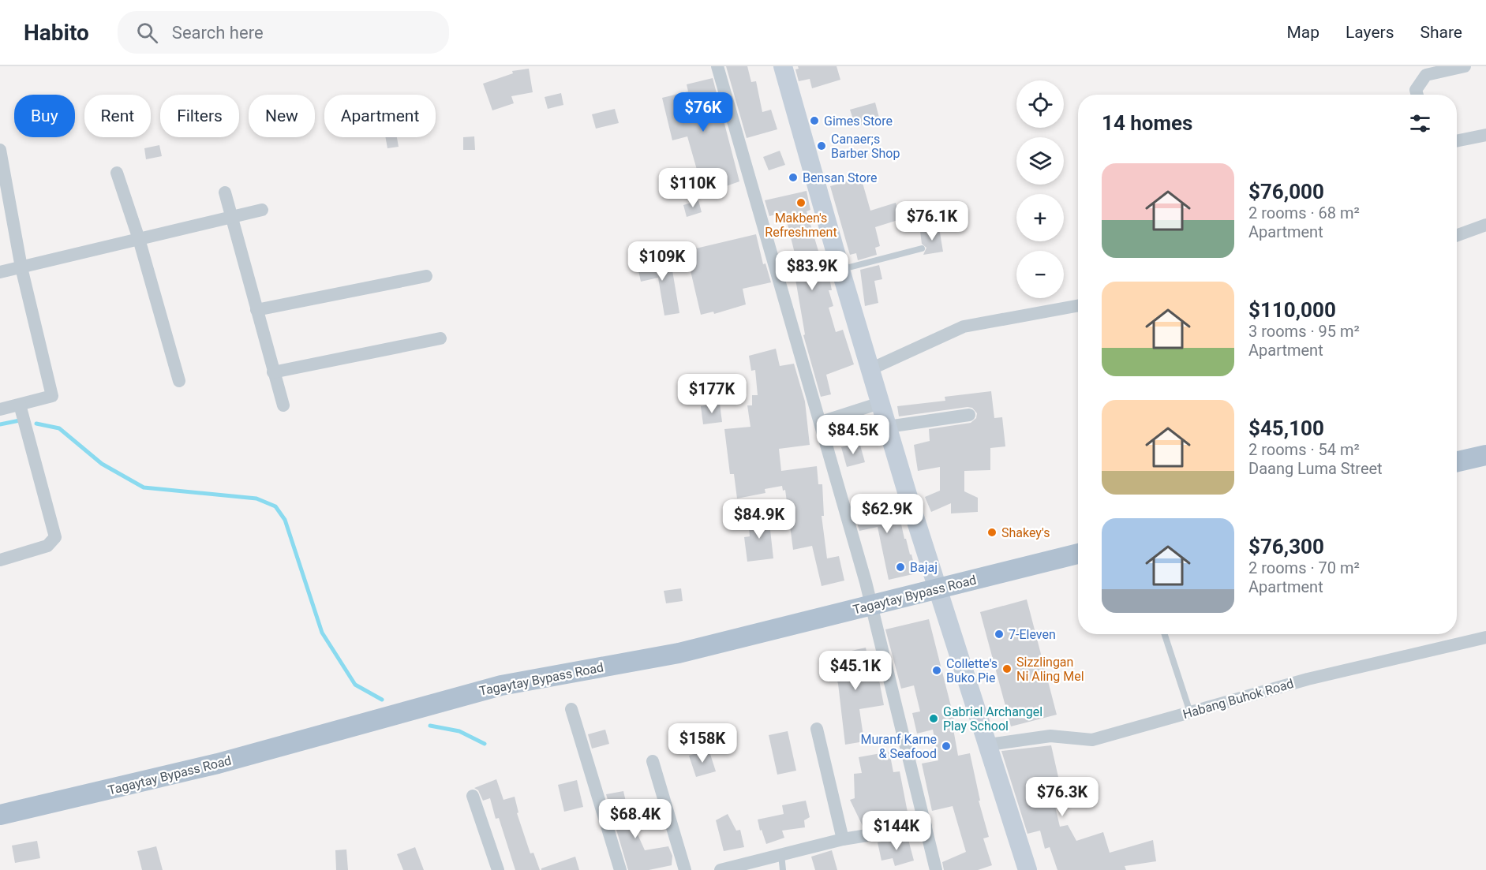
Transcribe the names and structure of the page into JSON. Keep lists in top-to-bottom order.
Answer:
{
  "streets": {
    "main road": ["Tagaytay Bypass Road"],
    "street": ["Habang Buhok Road"]
  },
  "places": [
    "Gimes Store",
    "Canaer;s Barber Shop",
    "Bensan Store",
    "Makben's Refreshment",
    "Shakey's",
    "Bajaj",
    "7-Eleven",
    "Sizzlingan Ni Aling Mel",
    "Collette's Buko Pie",
    "Gabriel Archangel Play School",
    "Muranf Karne & Seafood"
  ],
  "page": {
    "header": "Habito",
    "search": "Search here",
    "nav": ["Map", "Layers", "Share"],
    "map_buttons": ["+", "−"],
    "price": [
      "$76K",
      "$110K",
      "$76.1K",
      "$109K",
      "$83.9K",
      "$177K",
      "$84.5K",
      "$62.9K",
      "$84.9K",
      "$45.1K",
      "$158K",
      "$76.3K",
      "$68.4K",
      "$144K"
    ],
    "chip": [
      "Buy",
      "Rent",
      "Filters",
      "New",
      "Apartment"
    ],
    "heading": "14 homes",
    "list": [
      {
        "name": "$76,000",
        "note": "2 rooms · 68 m² · Apartment"
      },
      {
        "name": "$110,000",
        "note": "3 rooms · 95 m² · Apartment"
      },
      {
        "name": "$45,100",
        "note": "2 rooms · 54 m² · Daang Luma Street"
      },
      {
        "name": "$76,300",
        "note": "2 rooms · 70 m² · Apartment"
      }
    ]
  }
}
